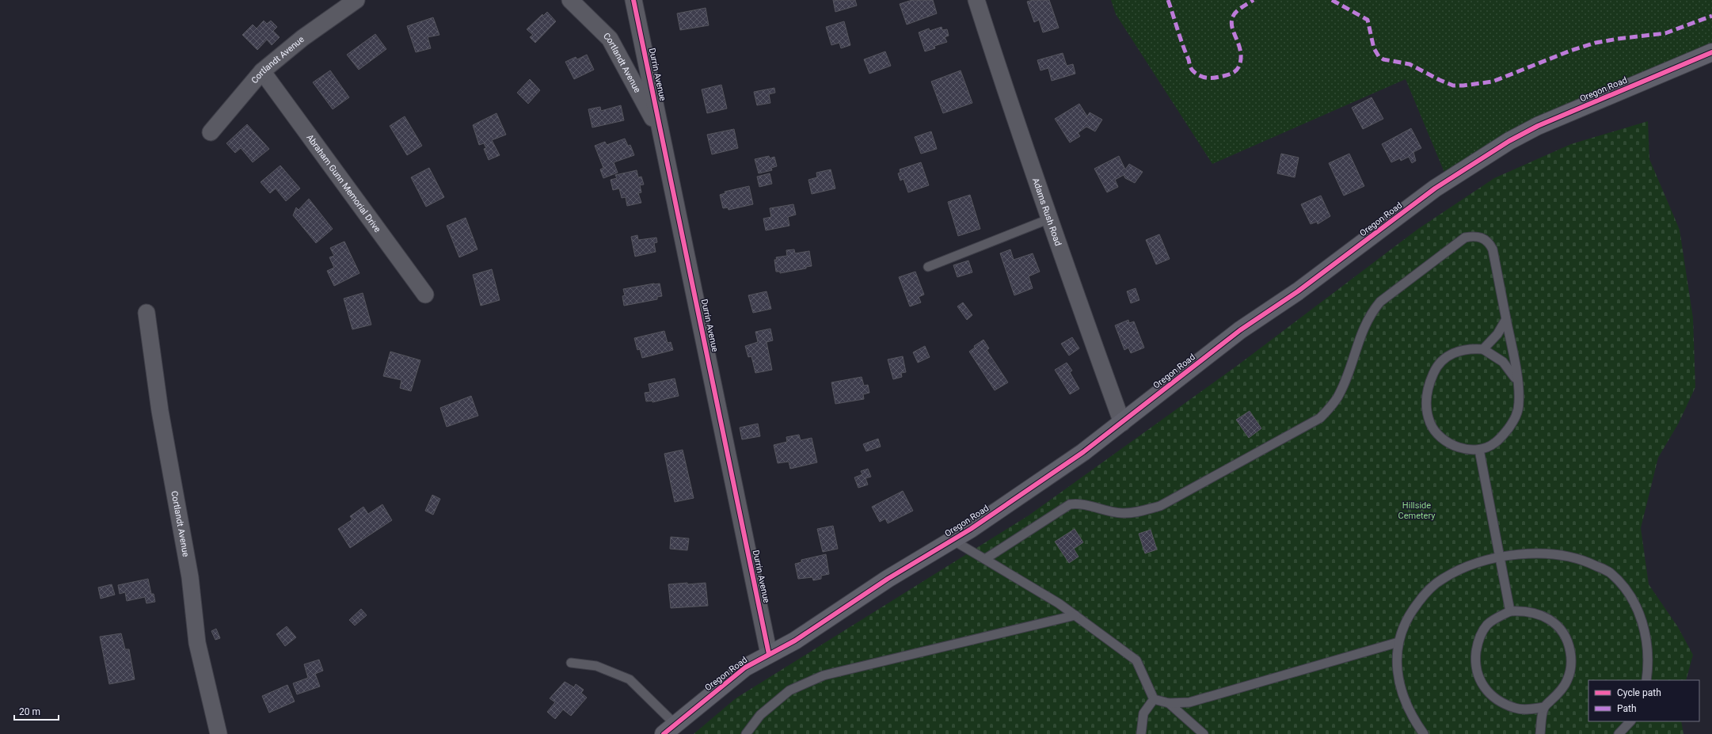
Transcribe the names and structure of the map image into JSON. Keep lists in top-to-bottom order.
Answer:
{
  "streets": {
    "street": [
      "Cortlandt Avenue",
      "Durrin Avenue",
      "Oregon Road",
      "Abraham Gunn Memorial Drive",
      "Adams Rush Road"
    ]
  },
  "crossings": [
    ["Cortlandt Avenue", "Durrin Avenue"],
    ["Cortlandt Avenue", "Abraham Gunn Memorial Drive"],
    ["Durrin Avenue", "Oregon Road"],
    ["Oregon Road", "Adams Rush Road"]
  ],
  "parks": ["Hillside Cemetery"],
  "legend": ["Cycle path", "Path"],
  "scale_bar": "20 m"
}
